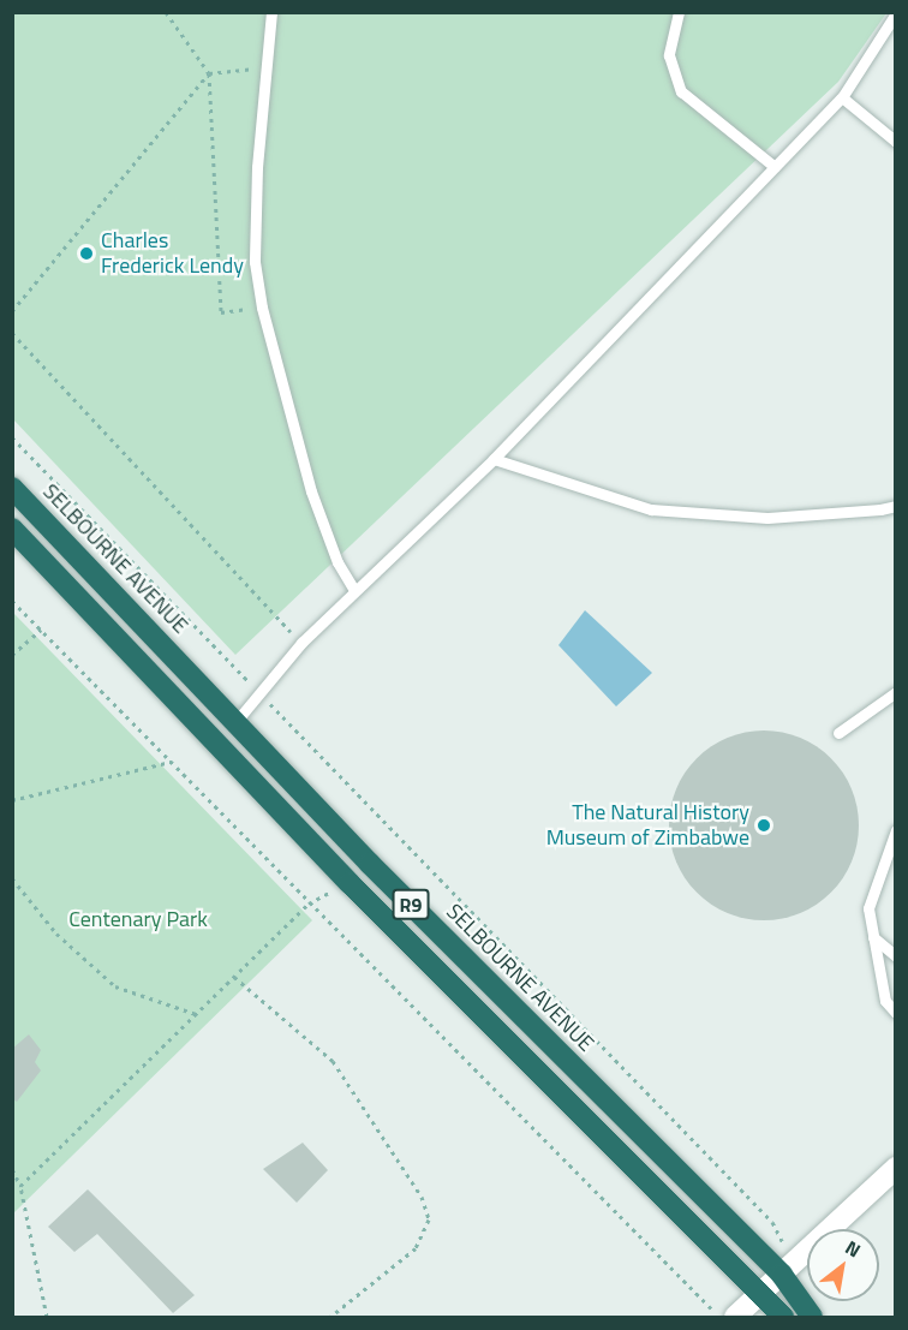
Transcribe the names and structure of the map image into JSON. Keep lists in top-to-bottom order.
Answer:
{
  "streets": {
    "highway": ["SELBOURNE AVENUE", "R9"]
  },
  "parks": ["Centenary Park"],
  "places": ["Charles Frederick Lendy", "The Natural History Museum of Zimbabwe"],
  "north": "top right"
}
